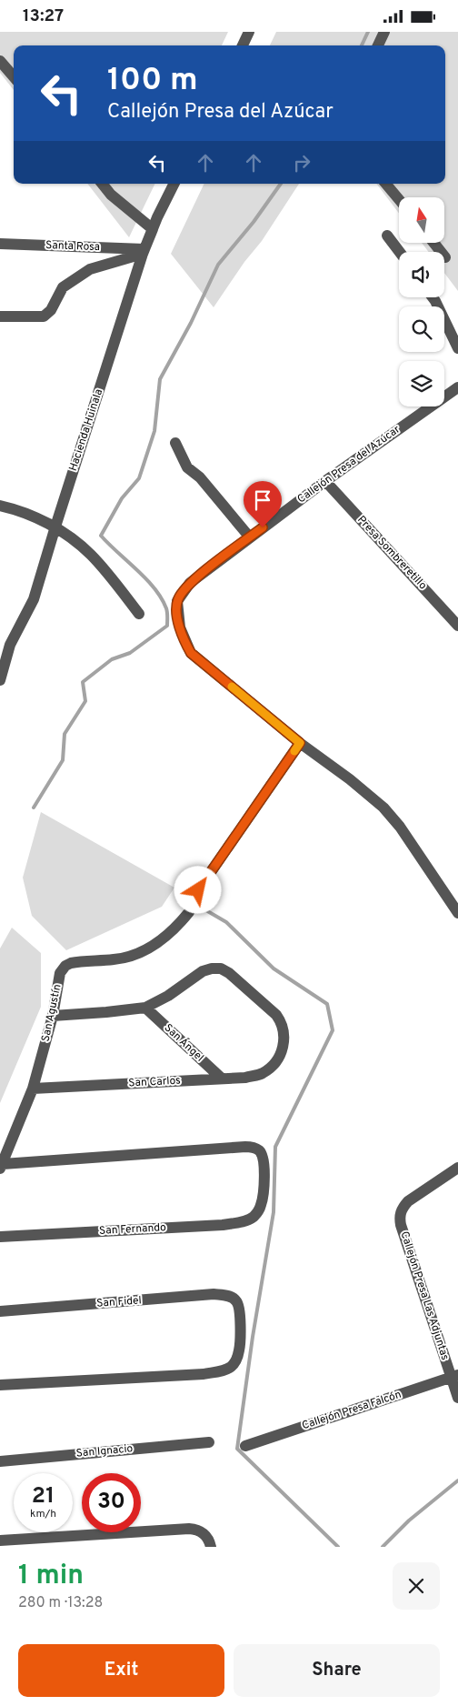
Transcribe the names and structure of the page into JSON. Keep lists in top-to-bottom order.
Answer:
{
  "streets": {
    "street": [
      "Santa Rosa",
      "Hacienda Huinala",
      "Callejón Presa del Azúcar",
      "Presa Sombreretillo",
      "San Agustín",
      "San Ángel",
      "San Carlos",
      "San Fernando",
      "Callejón Presa Las Adjuntas",
      "San Fidel",
      "Callejón Presa Falcón",
      "San Ignacio"
    ]
  },
  "crossings": [
    ["Santa Rosa", "Hacienda Huinala"],
    ["Callejón Presa del Azúcar", "Presa Sombreretillo"],
    ["San Agustín", "San Carlos"],
    ["San Agustín", "San Fernando"],
    ["San Ángel", "San Carlos"],
    ["Callejón Presa Las Adjuntas", "Callejón Presa Falcón"]
  ],
  "north": "top",
  "page": {
    "status": "13:27",
    "turn": ["100 m", "Callejón Presa del Azúcar"],
    "speed": "21 km/h",
    "limit": "30",
    "heading": ["1 min", "280 m · 13:28"],
    "buttons": ["Exit", "Share"]
  }
}
